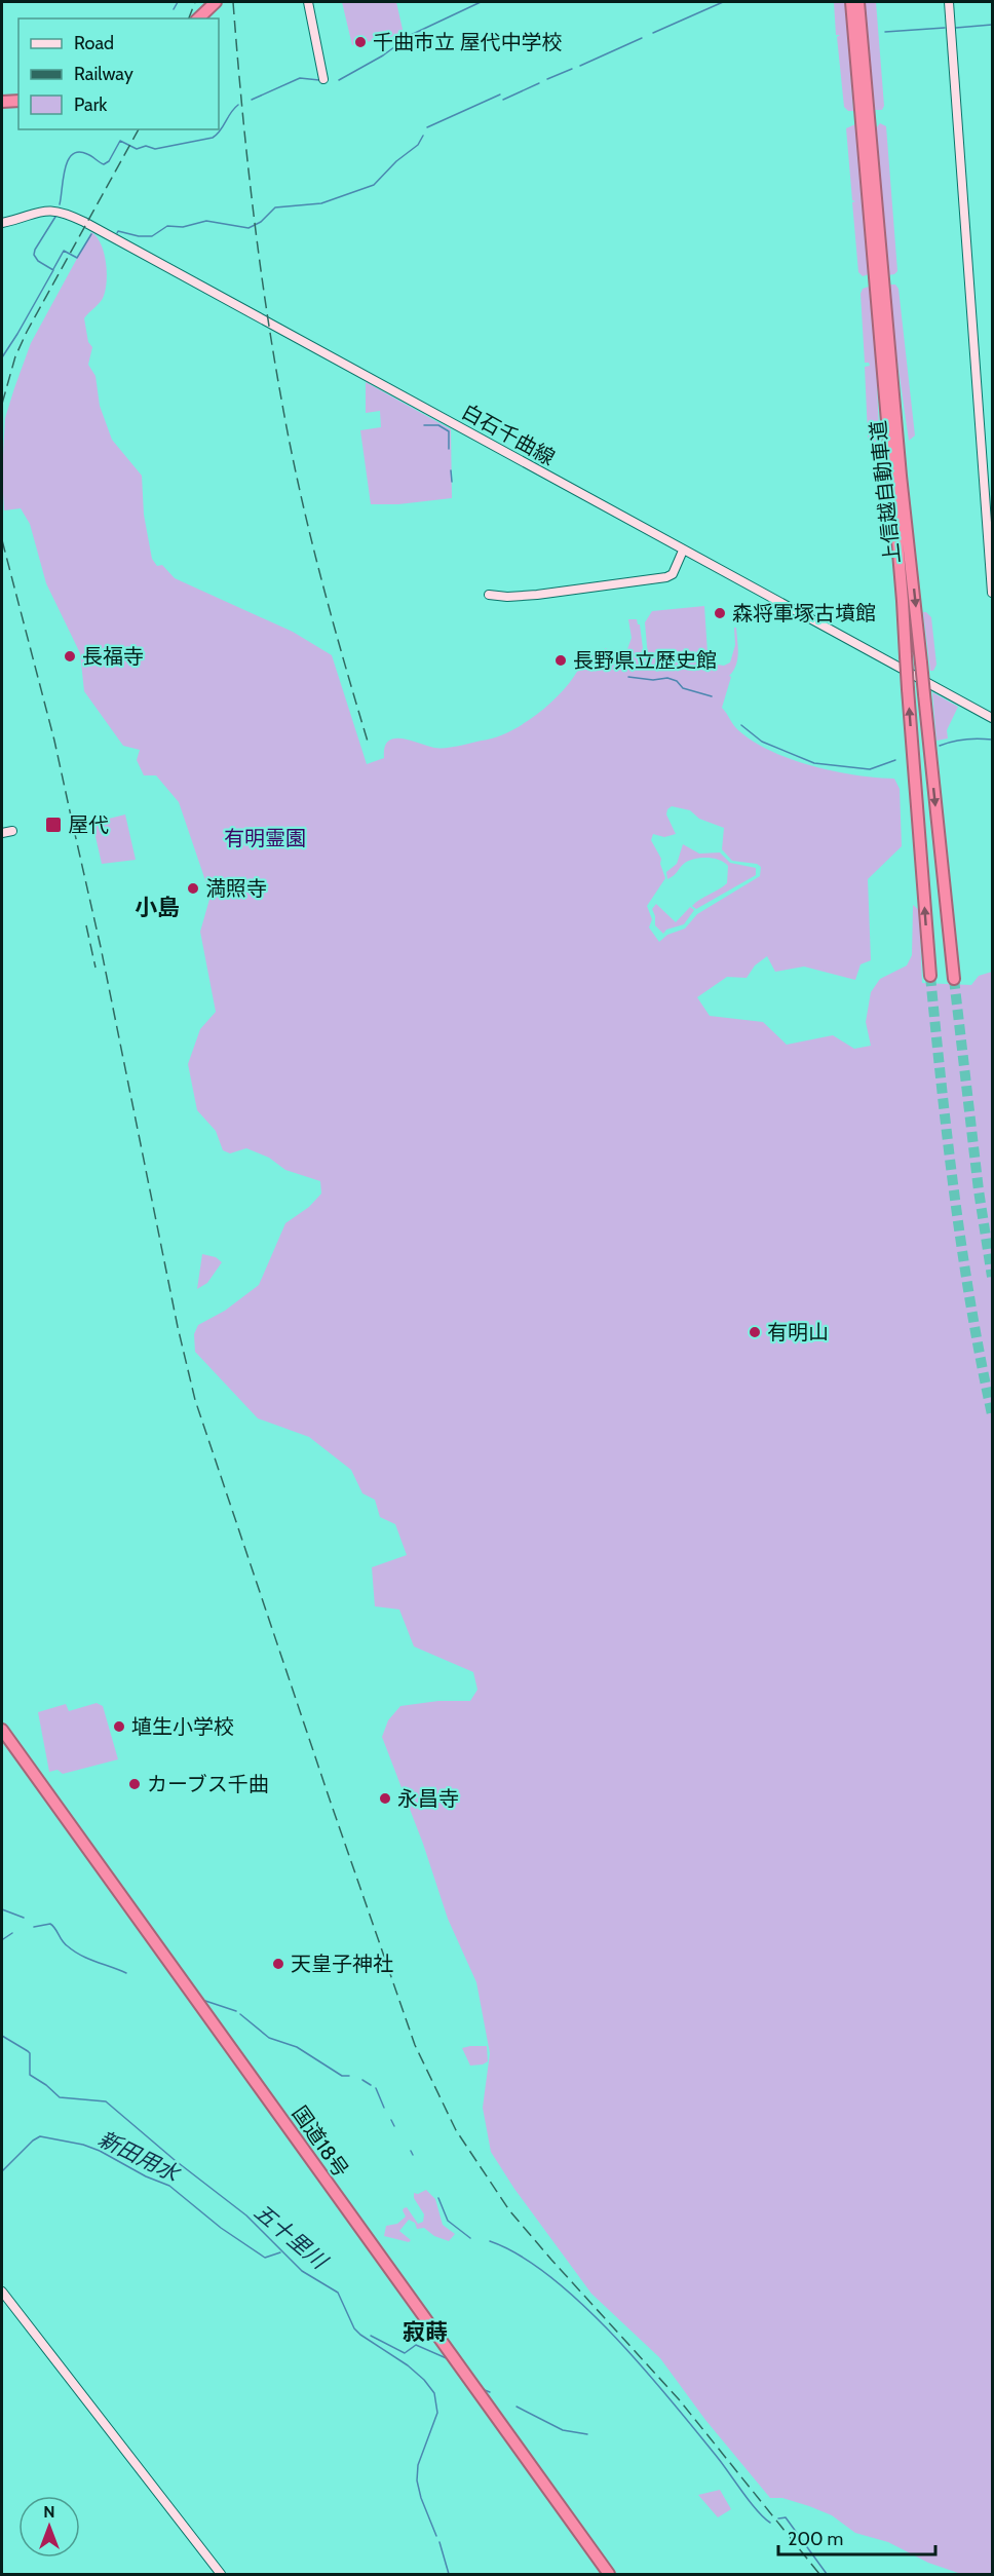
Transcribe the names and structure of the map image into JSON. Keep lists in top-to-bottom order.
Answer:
{
  "streets": {
    "highway": ["上信越自動車道", "国道18号"],
    "street": ["白石千曲線"]
  },
  "districts": ["小島", "寂蒔"],
  "water": ["新田用水", "五十里川"],
  "parks": ["有明霊園"],
  "places": {
    "other": [
      "千曲市立 屋代中学校",
      "森将軍塚古墳館",
      "長福寺",
      "長野県立歴史館",
      "満照寺",
      "有明山",
      "埴生小学校",
      "カーブス千曲",
      "永昌寺",
      "天皇子神社"
    ],
    "transit": ["屋代"]
  },
  "legend": ["Road", "Railway", "Park"],
  "scale_bar": "200 m",
  "north": "top"
}
